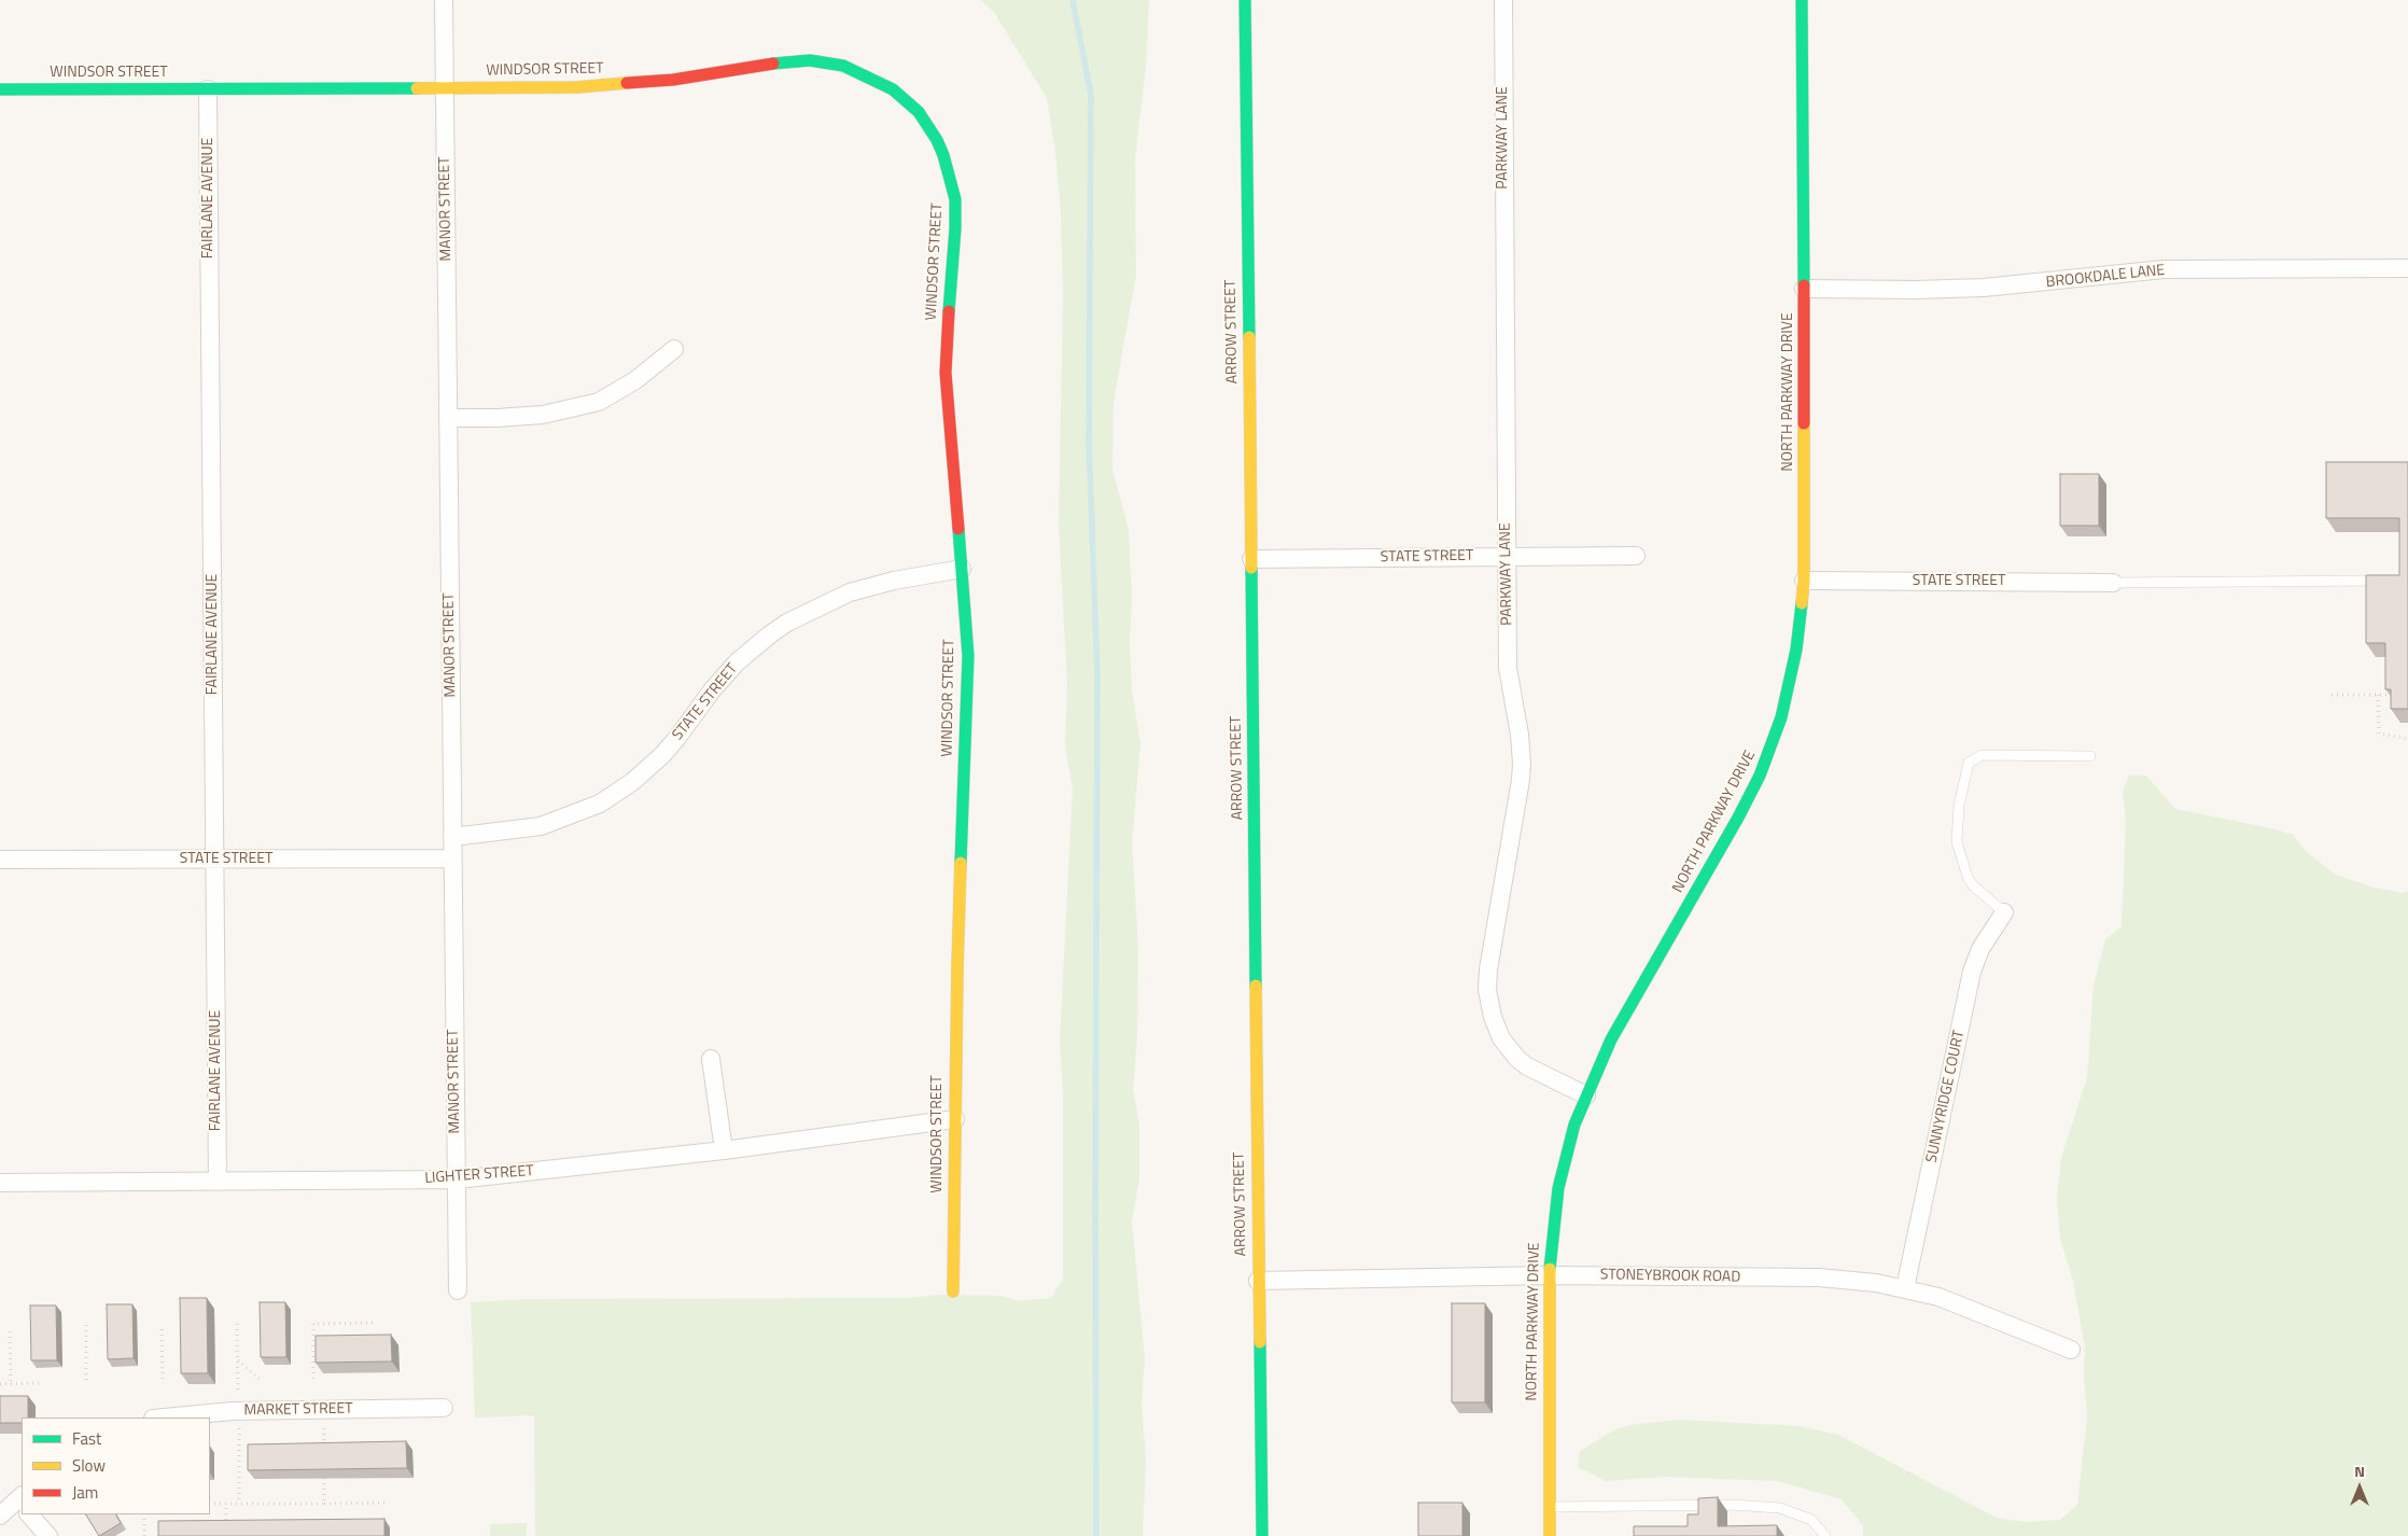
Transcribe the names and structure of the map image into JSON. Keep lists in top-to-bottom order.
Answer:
{
  "streets": {
    "street": [
      "WINDSOR STREET",
      "PARKWAY LANE",
      "FAIRLANE AVENUE",
      "MANOR STREET",
      "BROOKDALE LANE",
      "ARROW STREET",
      "NORTH PARKWAY DRIVE",
      "STATE STREET",
      "SUNNYRIDGE COURT",
      "LIGHTER STREET",
      "STONEYBROOK ROAD",
      "MARKET STREET"
    ]
  },
  "crossings": [
    ["WINDSOR STREET", "FAIRLANE AVENUE"],
    ["WINDSOR STREET", "MANOR STREET"],
    ["WINDSOR STREET", "STATE STREET"],
    ["WINDSOR STREET", "LIGHTER STREET"],
    ["PARKWAY LANE", "NORTH PARKWAY DRIVE"],
    ["PARKWAY LANE", "STATE STREET"],
    ["FAIRLANE AVENUE", "STATE STREET"],
    ["FAIRLANE AVENUE", "LIGHTER STREET"],
    ["MANOR STREET", "STATE STREET"],
    ["MANOR STREET", "LIGHTER STREET"],
    ["BROOKDALE LANE", "NORTH PARKWAY DRIVE"],
    ["ARROW STREET", "STATE STREET"],
    ["ARROW STREET", "STONEYBROOK ROAD"],
    ["NORTH PARKWAY DRIVE", "STATE STREET"],
    ["NORTH PARKWAY DRIVE", "STONEYBROOK ROAD"],
    ["SUNNYRIDGE COURT", "STONEYBROOK ROAD"]
  ],
  "legend": ["Fast", "Slow", "Jam"],
  "north": "top"
}
